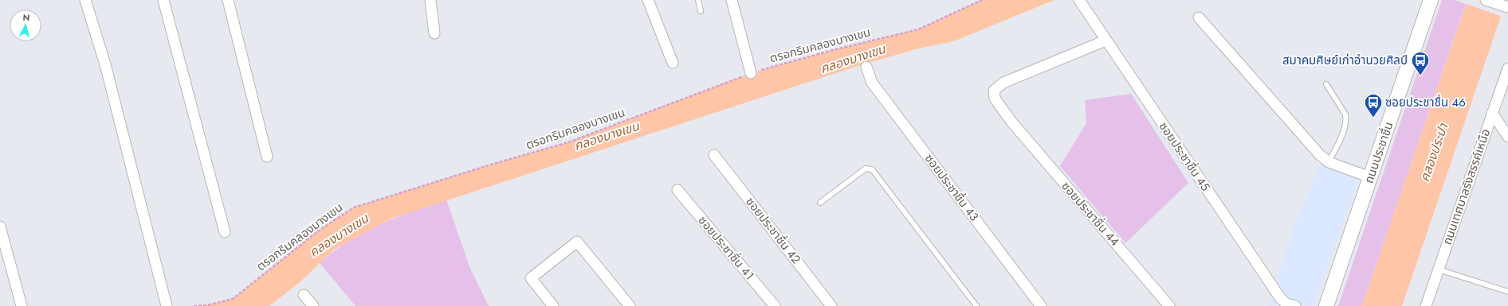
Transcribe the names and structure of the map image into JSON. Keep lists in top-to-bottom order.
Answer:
{
  "streets": {
    "main road": ["ถนนประชาชื่น"],
    "street": [
      "ซอยประชาชื่น 45",
      "ถนนเทศบาลรังสรรค์เหนือ",
      "ซอยประชาชื่น 43",
      "ซอยประชาชื่น 44",
      "ซอยประชาชื่น 42",
      "ซอยประชาชื่น 41"
    ],
    "path": ["ตรอกริมคลองบางเขน"]
  },
  "crossings": [
    ["ซอยประชาชื่น 45", "ซอยประชาชื่น 44"]
  ],
  "water": ["คลองบางเขน", "คลองประปา"],
  "places": {
    "bus stop": ["สมาคมศิษย์เก่าอํานวยศิลป์", "ซอยประชาชื่น 46"]
  },
  "north": "top"
}
